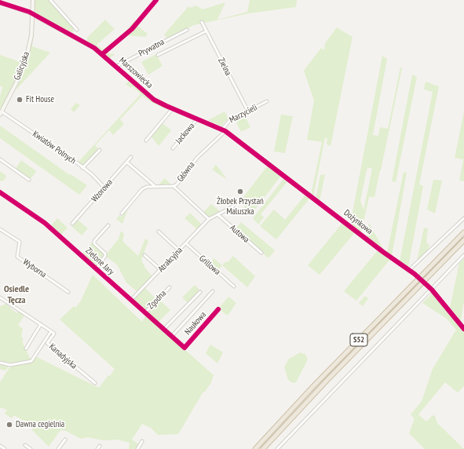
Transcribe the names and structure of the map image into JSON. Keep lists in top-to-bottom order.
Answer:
{
  "streets": {
    "highway": ["S52"],
    "street": [
      "Prywatna",
      "Galicyjska",
      "Zielna",
      "Marszowiecka",
      "Marzycieli",
      "Jackowa",
      "Kwiatów Polnych",
      "Główna",
      "Wzorowa",
      "Dożynkowa",
      "Autowa",
      "Atrakcyjna",
      "Zielone Jary",
      "Grillowa",
      "Wyborna",
      "Zgodna",
      "Naukowa",
      "Kanadyjska"
    ]
  },
  "crossings": [
    ["Prywatna", "Marszowiecka"],
    ["Galicyjska", "Marszowiecka"],
    ["Galicyjska", "Kwiatów Polnych"],
    ["Zielna", "Marzycieli"],
    ["Marszowiecka", "Marzycieli"],
    ["Marszowiecka", "Jackowa"],
    ["Marszowiecka", "Główna"],
    ["Marszowiecka", "Dożynkowa"],
    ["Marzycieli", "Główna"],
    ["Kwiatów Polnych", "Wzorowa"],
    ["Atrakcyjna", "Zielone Jary"],
    ["Atrakcyjna", "Grillowa"],
    ["Zielone Jary", "Zgodna"],
    ["Zielone Jary", "Naukowa"]
  ],
  "districts": ["Osiedle Tęcza"],
  "places": ["Fit House", "Żłobek Przystań Maluszka", "Dawna cegielnia"]
}
